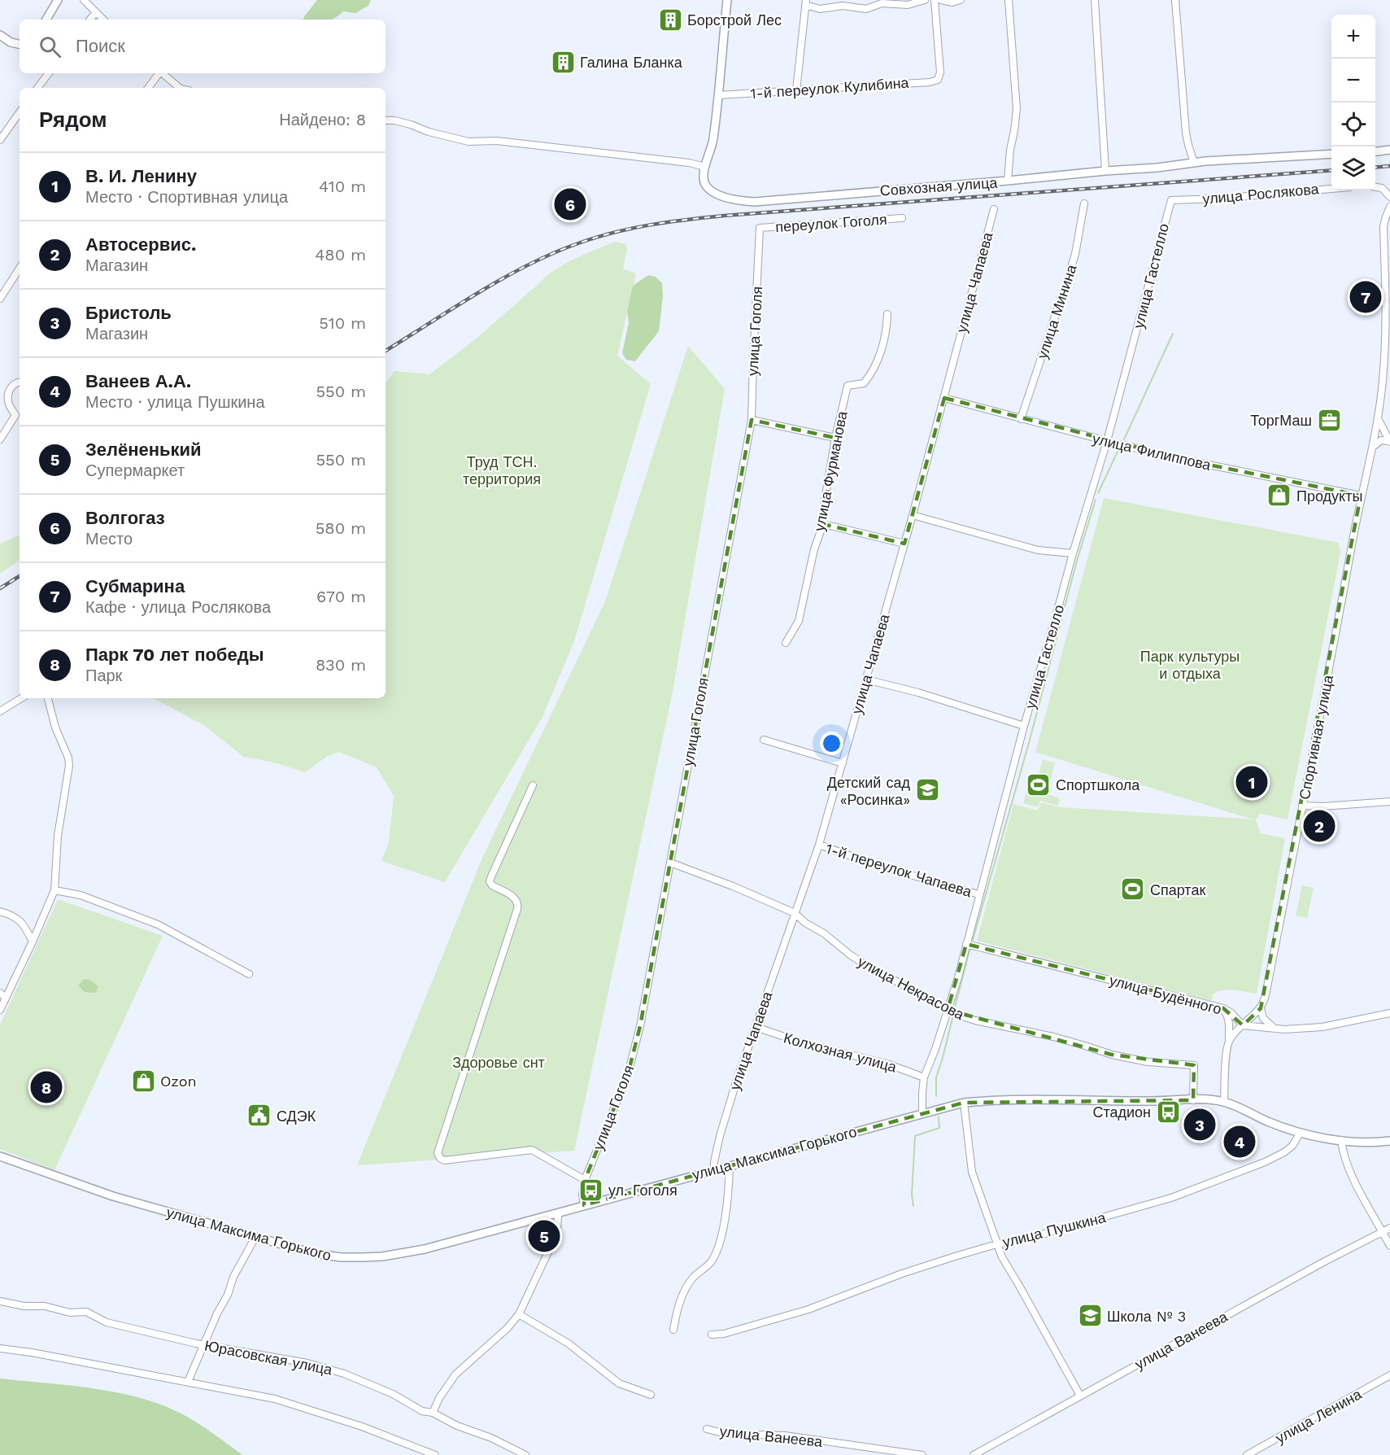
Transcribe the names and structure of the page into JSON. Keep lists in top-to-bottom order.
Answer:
{
  "streets": {
    "street": [
      "1-й переулок Кулибина",
      "Совхозная улица",
      "улица Рослякова",
      "переулок Гоголя",
      "улица Гастелло",
      "улица Чапаева",
      "улица Минина",
      "улица Гоголя",
      "улица Филиппова",
      "улица Фурманова",
      "Спортивная улица",
      "1-й переулок Чапаева",
      "улица Некрасова",
      "улица Будённого",
      "Колхозная улица",
      "улица Максима Горького",
      "улица Пушкина",
      "улица Ванеева",
      "Юрасовская улица",
      "улица Ленина"
    ]
  },
  "crossings": [
    ["улица Рослякова", "улица Гастелло"],
    ["переулок Гоголя", "улица Гоголя"],
    ["улица Гастелло", "улица Филиппова"],
    ["улица Гастелло", "1-й переулок Чапаева"],
    ["улица Гастелло", "улица Некрасова"],
    ["улица Гастелло", "улица Будённого"],
    ["улица Гастелло", "Колхозная улица"],
    ["улица Гастелло", "улица Максима Горького"],
    ["улица Чапаева", "улица Филиппова"],
    ["улица Чапаева", "1-й переулок Чапаева"],
    ["улица Чапаева", "улица Некрасова"],
    ["улица Чапаева", "Колхозная улица"],
    ["улица Чапаева", "улица Максима Горького"],
    ["улица Минина", "улица Филиппова"],
    ["улица Гоголя", "улица Некрасова"],
    ["улица Гоголя", "улица Максима Горького"],
    ["улица Филиппова", "Спортивная улица"],
    ["Спортивная улица", "улица Будённого"],
    ["улица Некрасова", "улица Максима Горького"],
    ["улица Максима Горького", "улица Пушкина"]
  ],
  "parks": ["Труд ТСН. территория", "Парк культуры и отдыха", "Здоровье снт"],
  "places": {
    "building": ["Борстрой Лес", "Галина Бланка"],
    "office": ["ТоргМаш"],
    "shop": ["Продукты", "Ozon"],
    "sports": ["Спортшкола", "Спартак"],
    "school or university": ["Детский сад «Росинка»", "Школа № 3"],
    "bus stop": ["Стадион", "ул. Гоголя"],
    "public building": ["СДЭК"]
  },
  "page": {
    "map_buttons": ["+", "−"],
    "search": "Поиск",
    "heading": ["Рядом", "Найдено: 8"],
    "list": [
      {
        "mark": "1",
        "name": "В. И. Ленину",
        "note": "Место · Спортивная улица",
        "value": "410 m"
      },
      {
        "mark": "2",
        "name": "Автосервис.",
        "note": "Магазин",
        "value": "480 m"
      },
      {
        "mark": "3",
        "name": "Бристоль",
        "note": "Магазин",
        "value": "510 m"
      },
      {
        "mark": "4",
        "name": "Ванеев А.А.",
        "note": "Место · улица Пушкина",
        "value": "550 m"
      },
      {
        "mark": "5",
        "name": "Зелёненький",
        "note": "Супермаркет",
        "value": "550 m"
      },
      {
        "mark": "6",
        "name": "Волгогаз",
        "note": "Место",
        "value": "580 m"
      },
      {
        "mark": "7",
        "name": "Субмарина",
        "note": "Кафе · улица Рослякова",
        "value": "670 m"
      },
      {
        "mark": "8",
        "name": "Парк 70 лет победы",
        "note": "Парк",
        "value": "830 m"
      }
    ],
    "pins": [
      "6",
      "7",
      "1",
      "2",
      "8",
      "3",
      "4",
      "5"
    ]
  }
}
